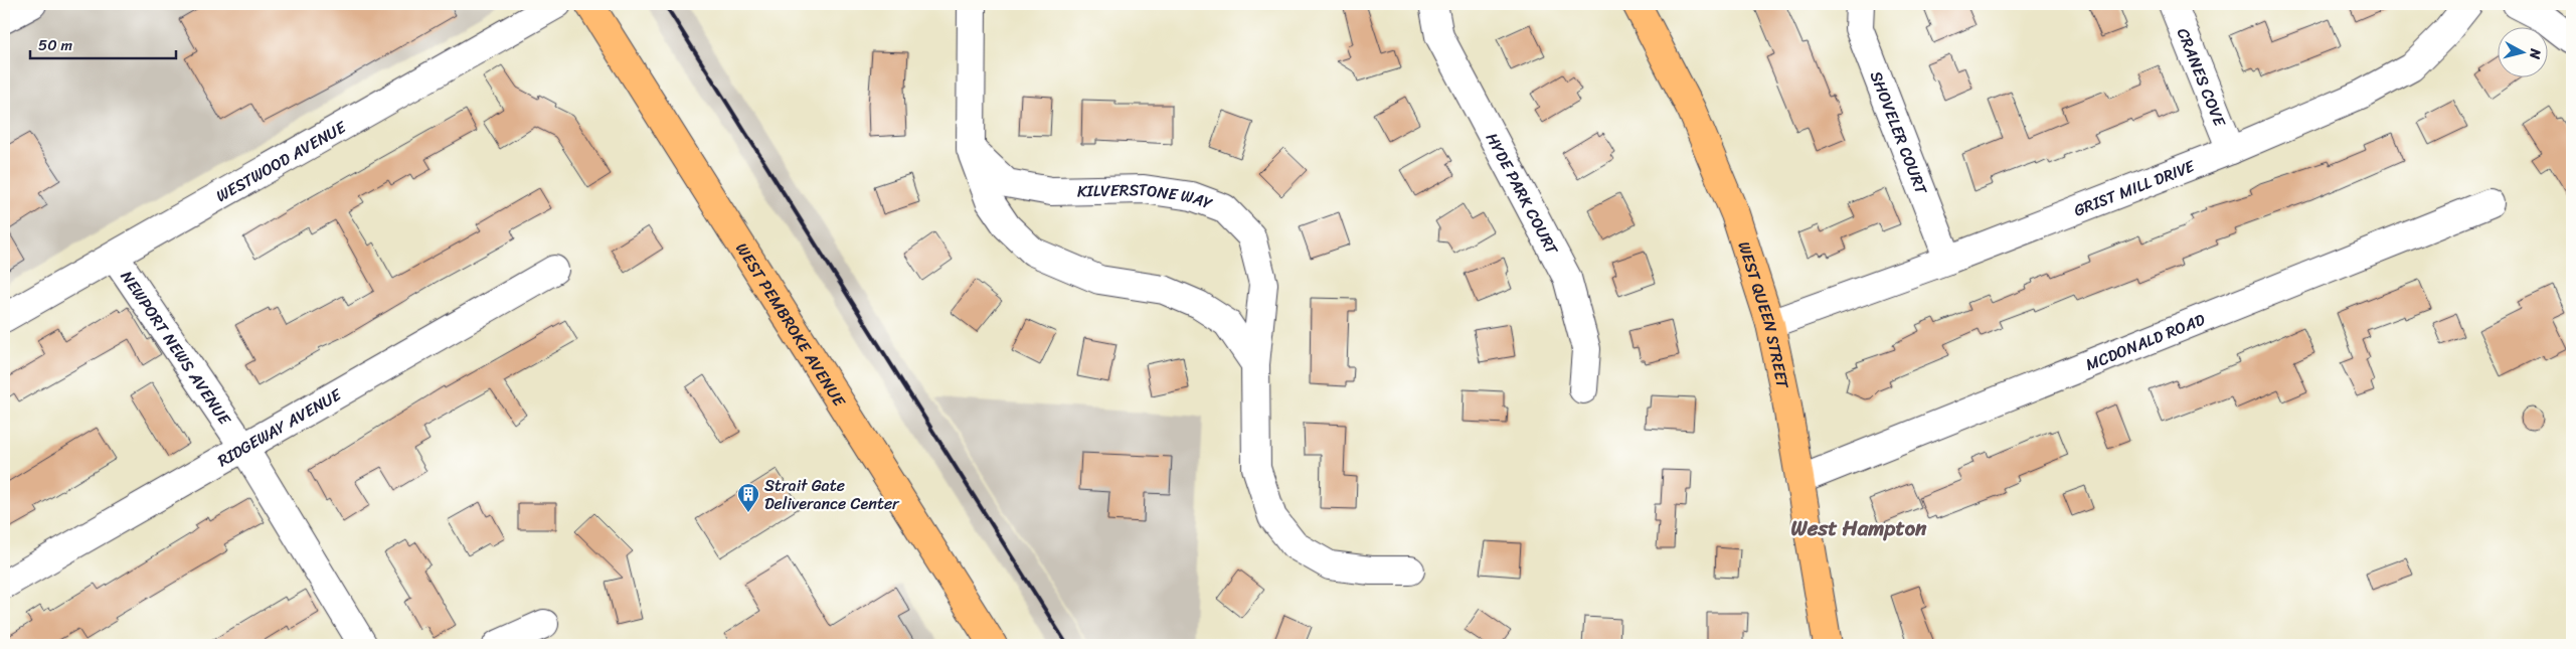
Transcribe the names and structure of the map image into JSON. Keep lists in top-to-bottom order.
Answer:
{
  "streets": {
    "main road": ["WEST QUEEN STREET", "WEST PEMBROKE AVENUE"],
    "street": [
      "CRANES COVE",
      "SHOVELER COURT",
      "WESTWOOD AVENUE",
      "GRIST MILL DRIVE",
      "HYDE PARK COURT",
      "KILVERSTONE WAY",
      "MCDONALD ROAD",
      "NEWPORT NEWS AVENUE",
      "RIDGEWAY AVENUE"
    ]
  },
  "crossings": [
    ["CRANES COVE", "GRIST MILL DRIVE"],
    ["SHOVELER COURT", "GRIST MILL DRIVE"],
    ["WESTWOOD AVENUE", "NEWPORT NEWS AVENUE"],
    ["GRIST MILL DRIVE", "WEST QUEEN STREET"],
    ["WEST QUEEN STREET", "MCDONALD ROAD"],
    ["NEWPORT NEWS AVENUE", "RIDGEWAY AVENUE"]
  ],
  "districts": ["West Hampton"],
  "places": {
    "building": ["Strait Gate Deliverance Center"]
  },
  "scale_bar": "50 m",
  "north": "right"
}
